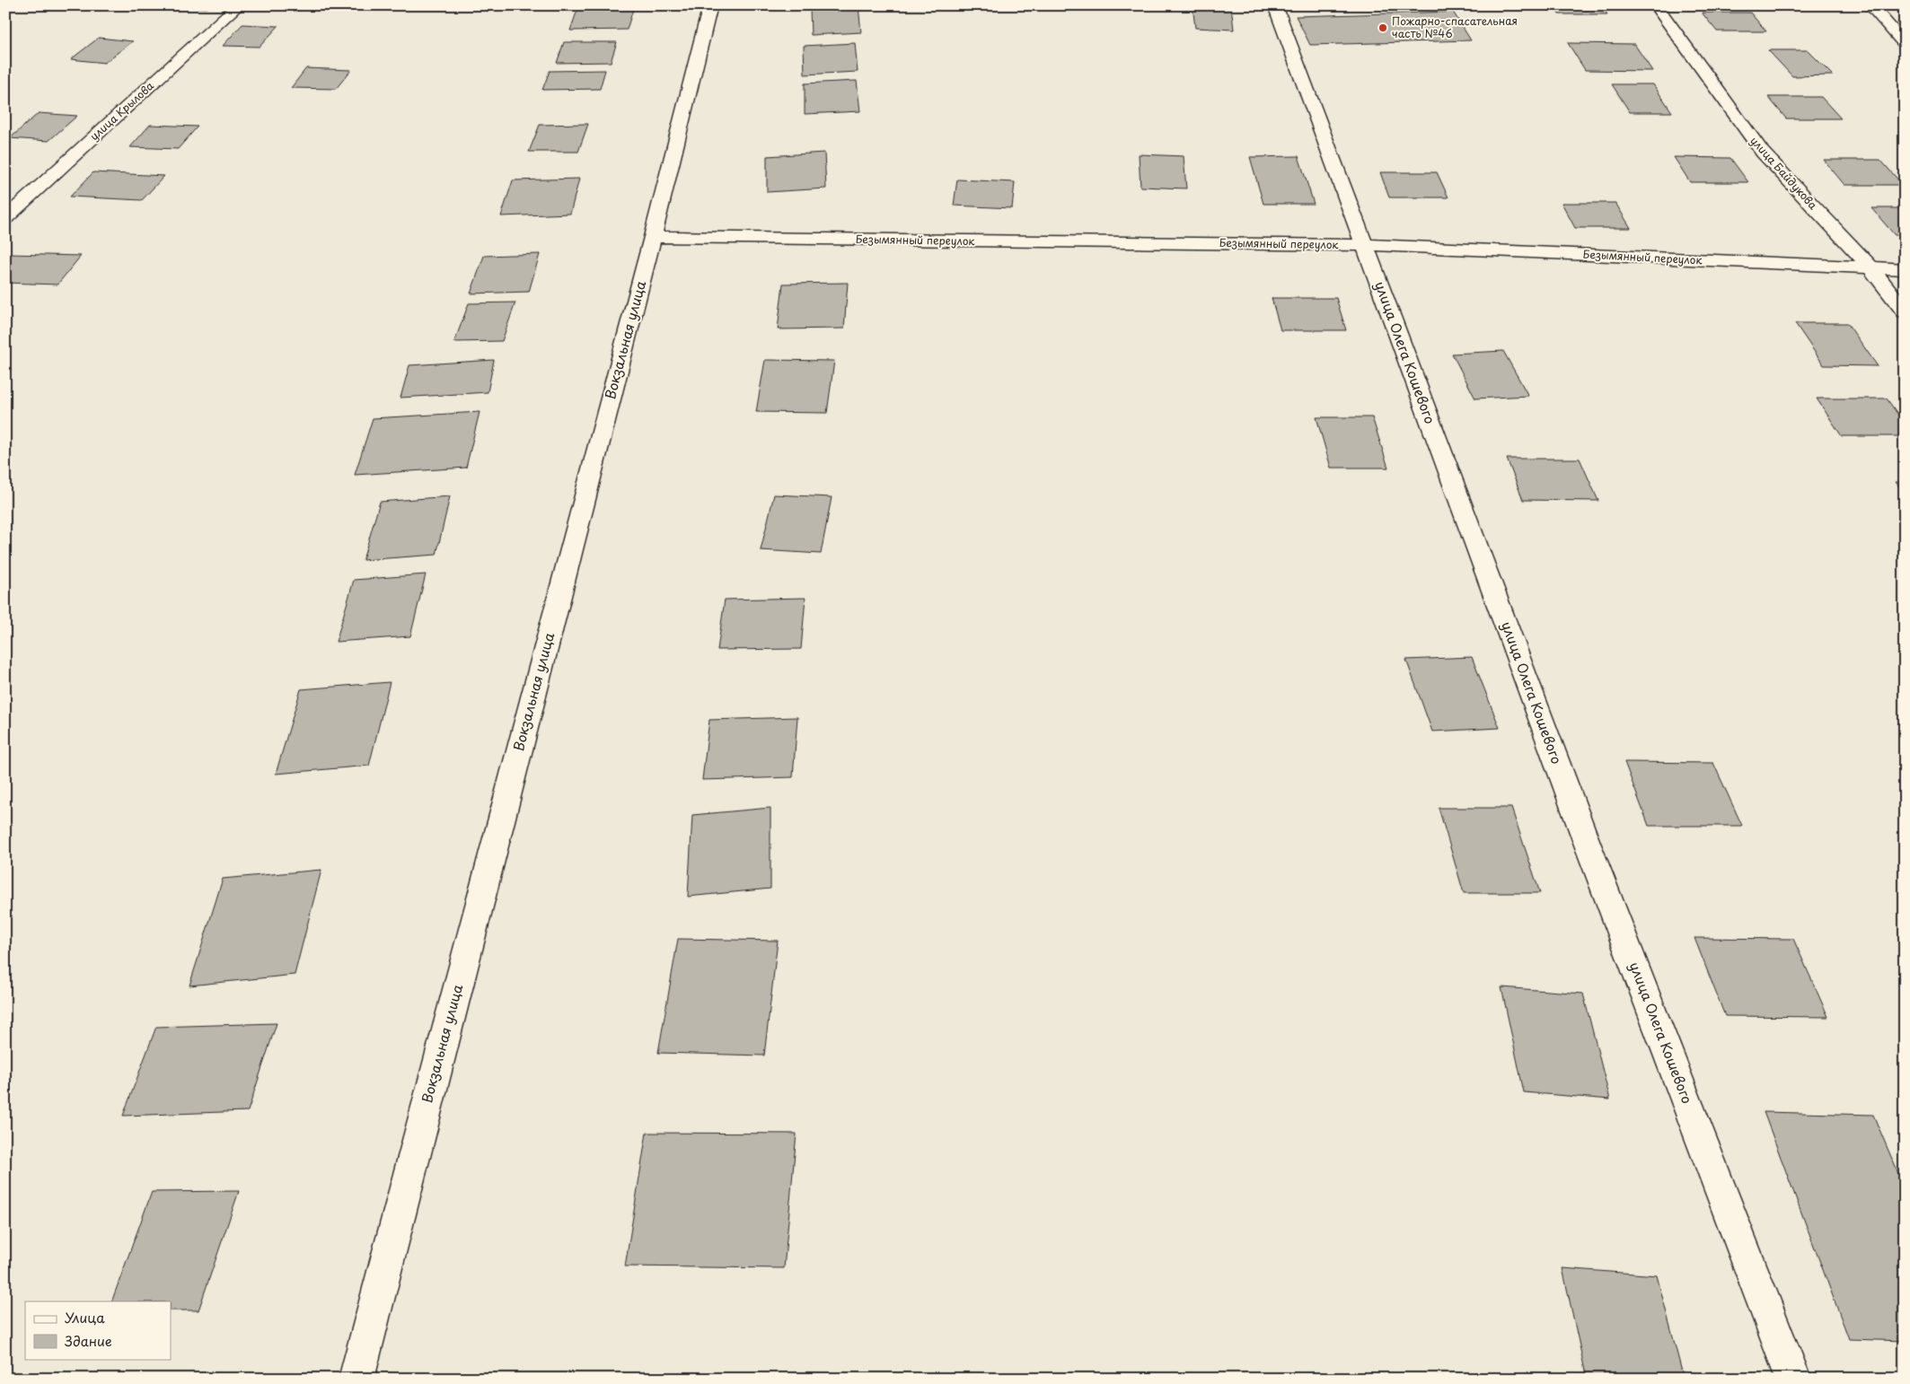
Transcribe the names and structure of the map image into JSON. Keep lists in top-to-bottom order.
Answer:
{
  "streets": {
    "street": [
      "улица Крылова",
      "улица Байдукова",
      "Безымянный переулок",
      "Вокзальная улица",
      "улица Олега Кошевого"
    ]
  },
  "crossings": [
    ["улица Байдукова", "Безымянный переулок"],
    ["Безымянный переулок", "Вокзальная улица"],
    ["Безымянный переулок", "улица Олега Кошевого"]
  ],
  "places": ["Пожарно-спасательная часть №46"],
  "legend": ["Улица", "Здание"]
}
